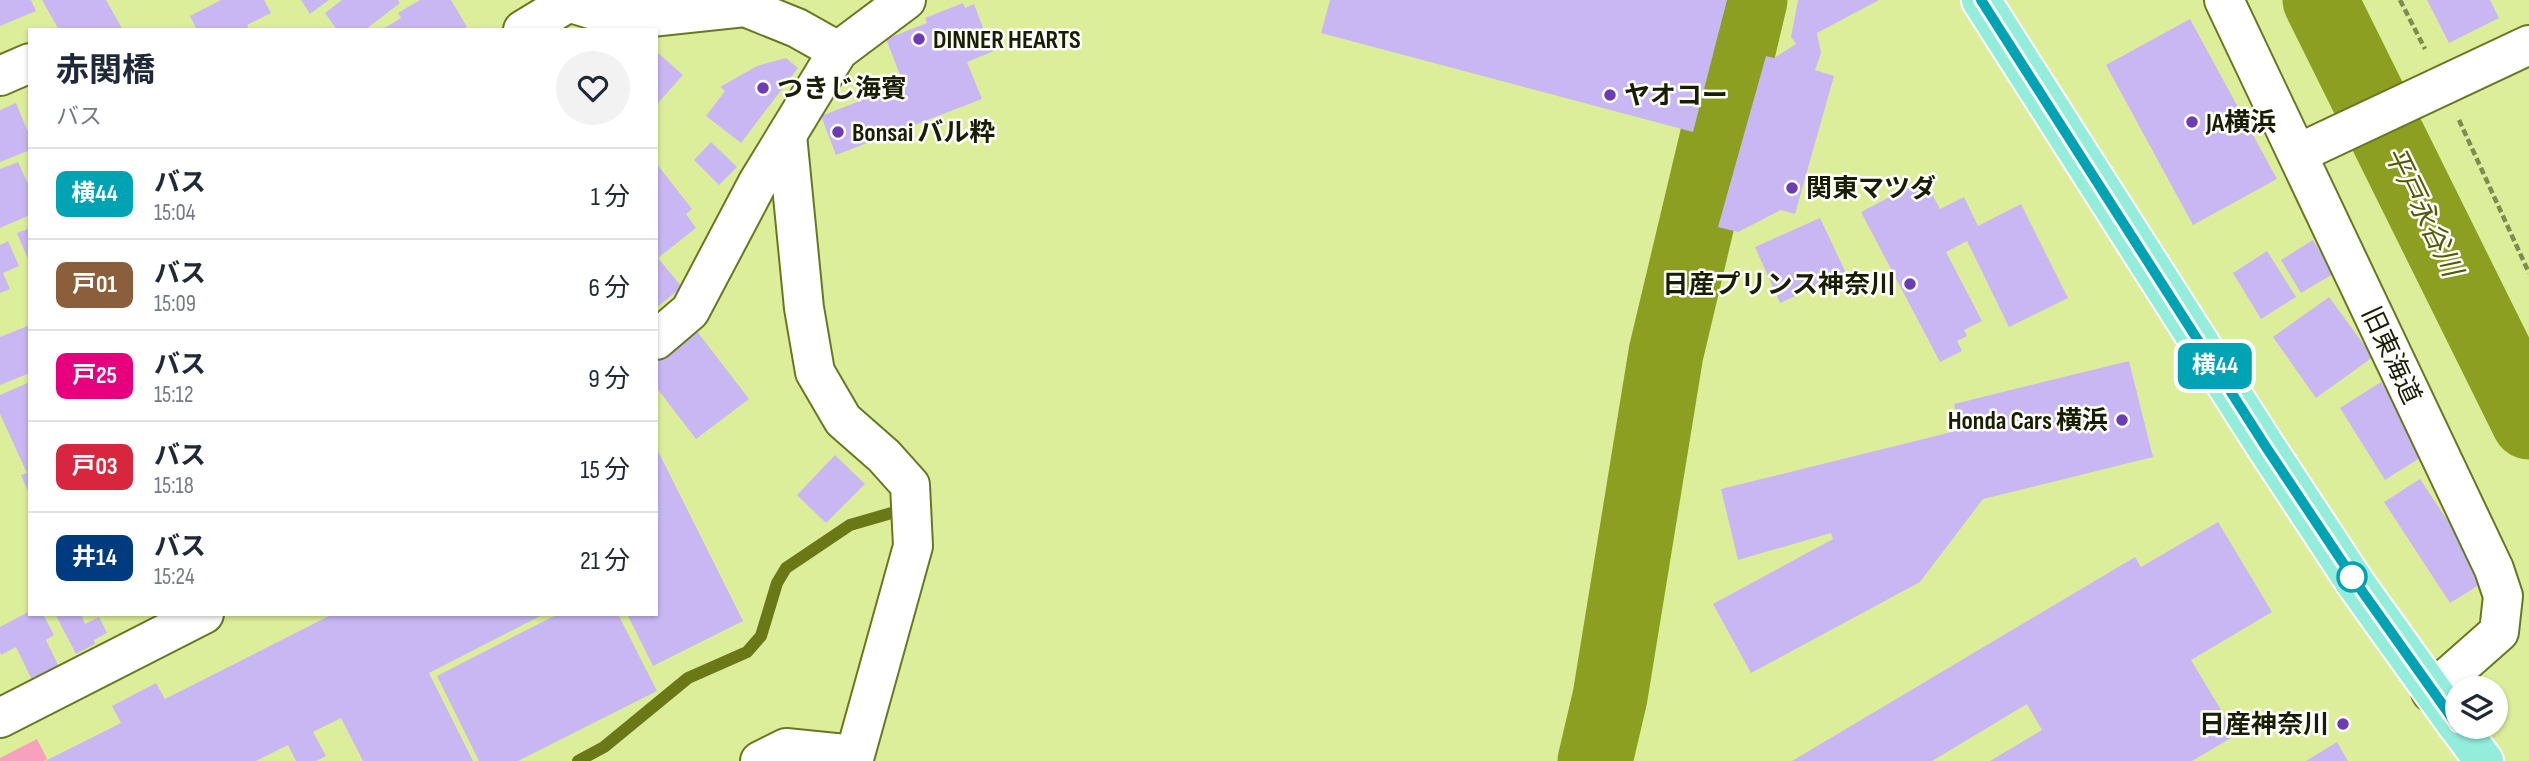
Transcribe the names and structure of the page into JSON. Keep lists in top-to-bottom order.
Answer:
{
  "streets": {
    "street": ["旧東海道"]
  },
  "water": ["平戸永谷川"],
  "places": [
    "DINNER HEARTS",
    "つきじ海賓",
    "ヤオコー",
    "JA横浜",
    "Bonsai バル粋",
    "関東マツダ",
    "日産プリンス神奈川",
    "Honda Cars 横浜",
    "日産神奈川"
  ],
  "lines": ["bus line 横44"],
  "page": {
    "on_map": "横44",
    "heading": ["赤関橋", "バス"],
    "list": [
      {
        "mark": "横44",
        "name": "バス",
        "note": "15:04",
        "value": "1 分"
      },
      {
        "mark": "戸01",
        "name": "バス",
        "note": "15:09",
        "value": "6 分"
      },
      {
        "mark": "戸25",
        "name": "バス",
        "note": "15:12",
        "value": "9 分"
      },
      {
        "mark": "戸03",
        "name": "バス",
        "note": "15:18",
        "value": "15 分"
      },
      {
        "mark": "井14",
        "name": "バス",
        "note": "15:24",
        "value": "21 分"
      }
    ]
  }
}
